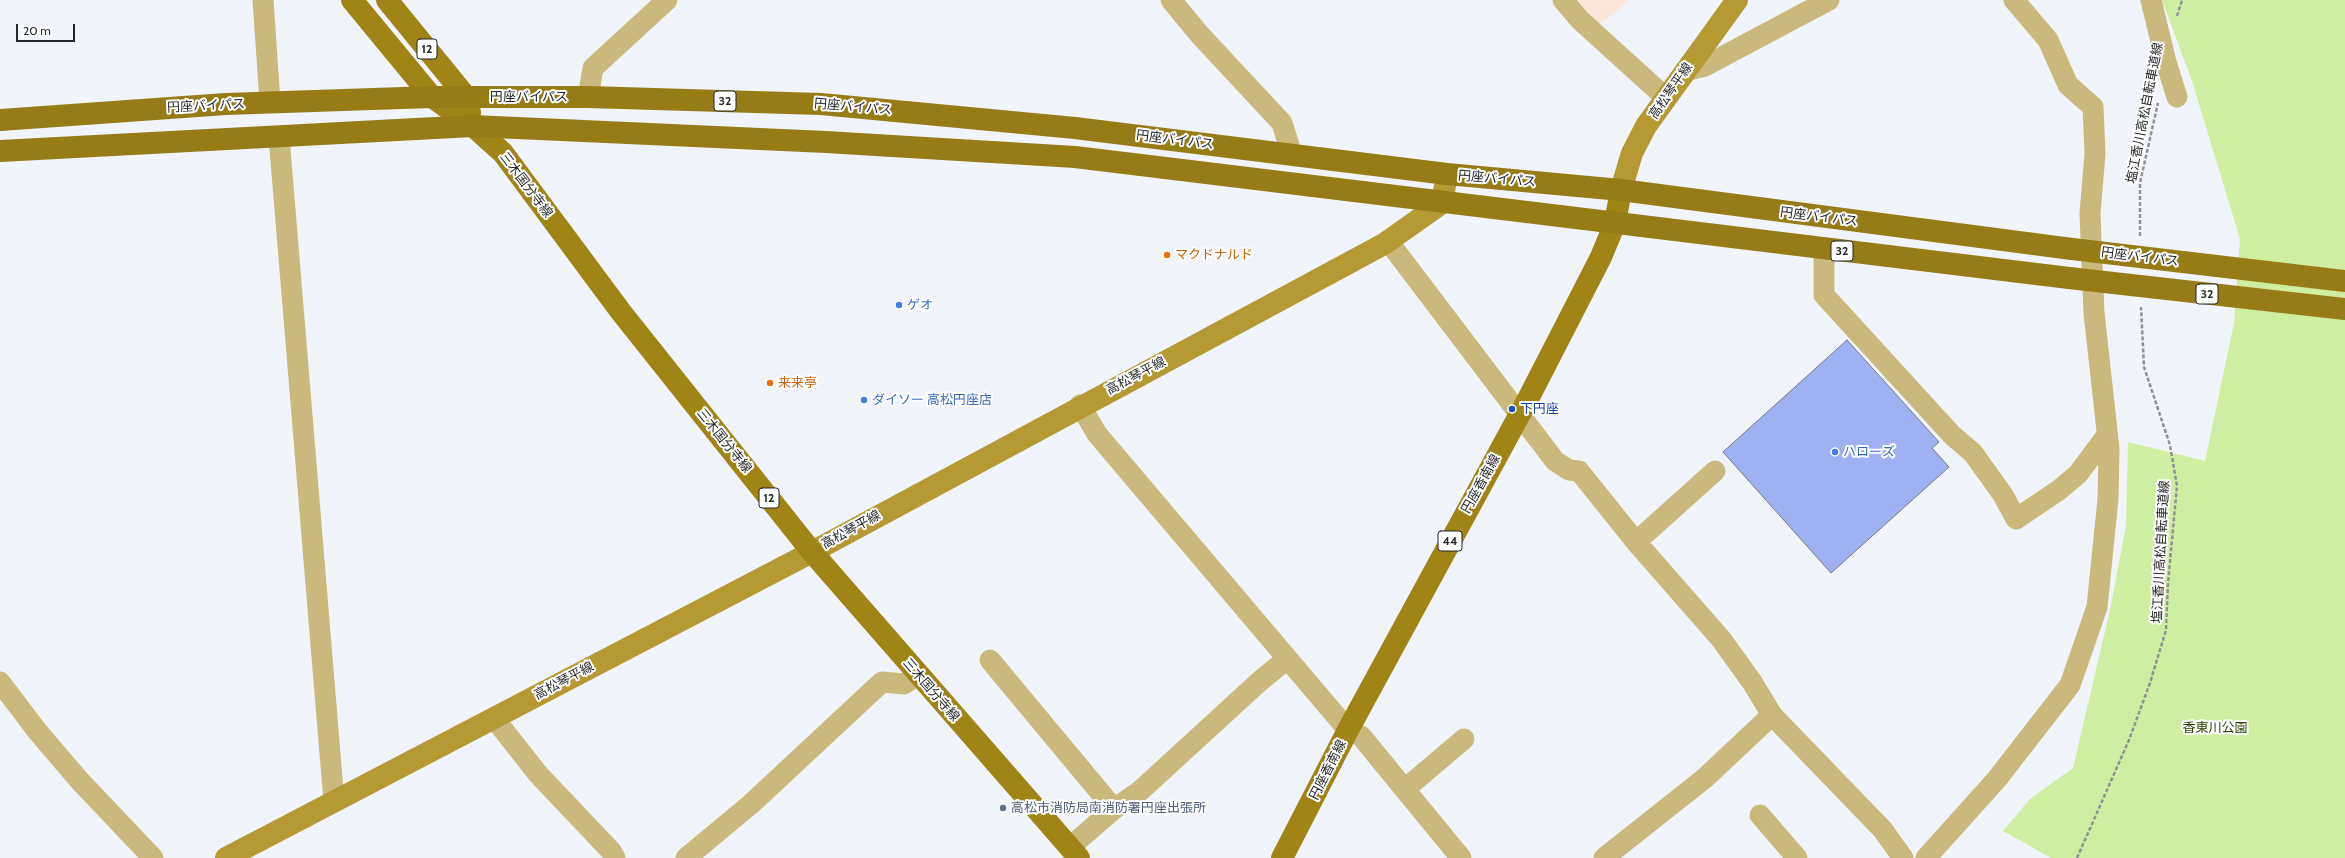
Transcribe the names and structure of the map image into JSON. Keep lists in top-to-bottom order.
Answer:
{
  "streets": {
    "highway": ["円座バイパス", "32"],
    "main road": [
      "12",
      "高松琴平線",
      "三木国分寺線",
      "円座香南線",
      "44"
    ],
    "path": ["塩江香川高松自転車道線"]
  },
  "crossings": [
    ["12", "円座バイパス"],
    ["12", "32"],
    ["12", "三木国分寺線"],
    ["高松琴平線", "円座バイパス"],
    ["高松琴平線", "32"],
    ["高松琴平線", "三木国分寺線"],
    ["高松琴平線", "円座香南線"],
    ["円座バイパス", "三木国分寺線"],
    ["円座バイパス", "円座香南線"],
    ["32", "三木国分寺線"],
    ["32", "円座香南線"]
  ],
  "parks": ["香東川公園"],
  "places": [
    "マクドナルド",
    "ゲオ",
    "来来亭",
    "ダイソー 高松円座店",
    "下円座",
    "ハローズ",
    "高松市消防局南消防署円座出張所"
  ],
  "scale_bar": "20 m"
}
